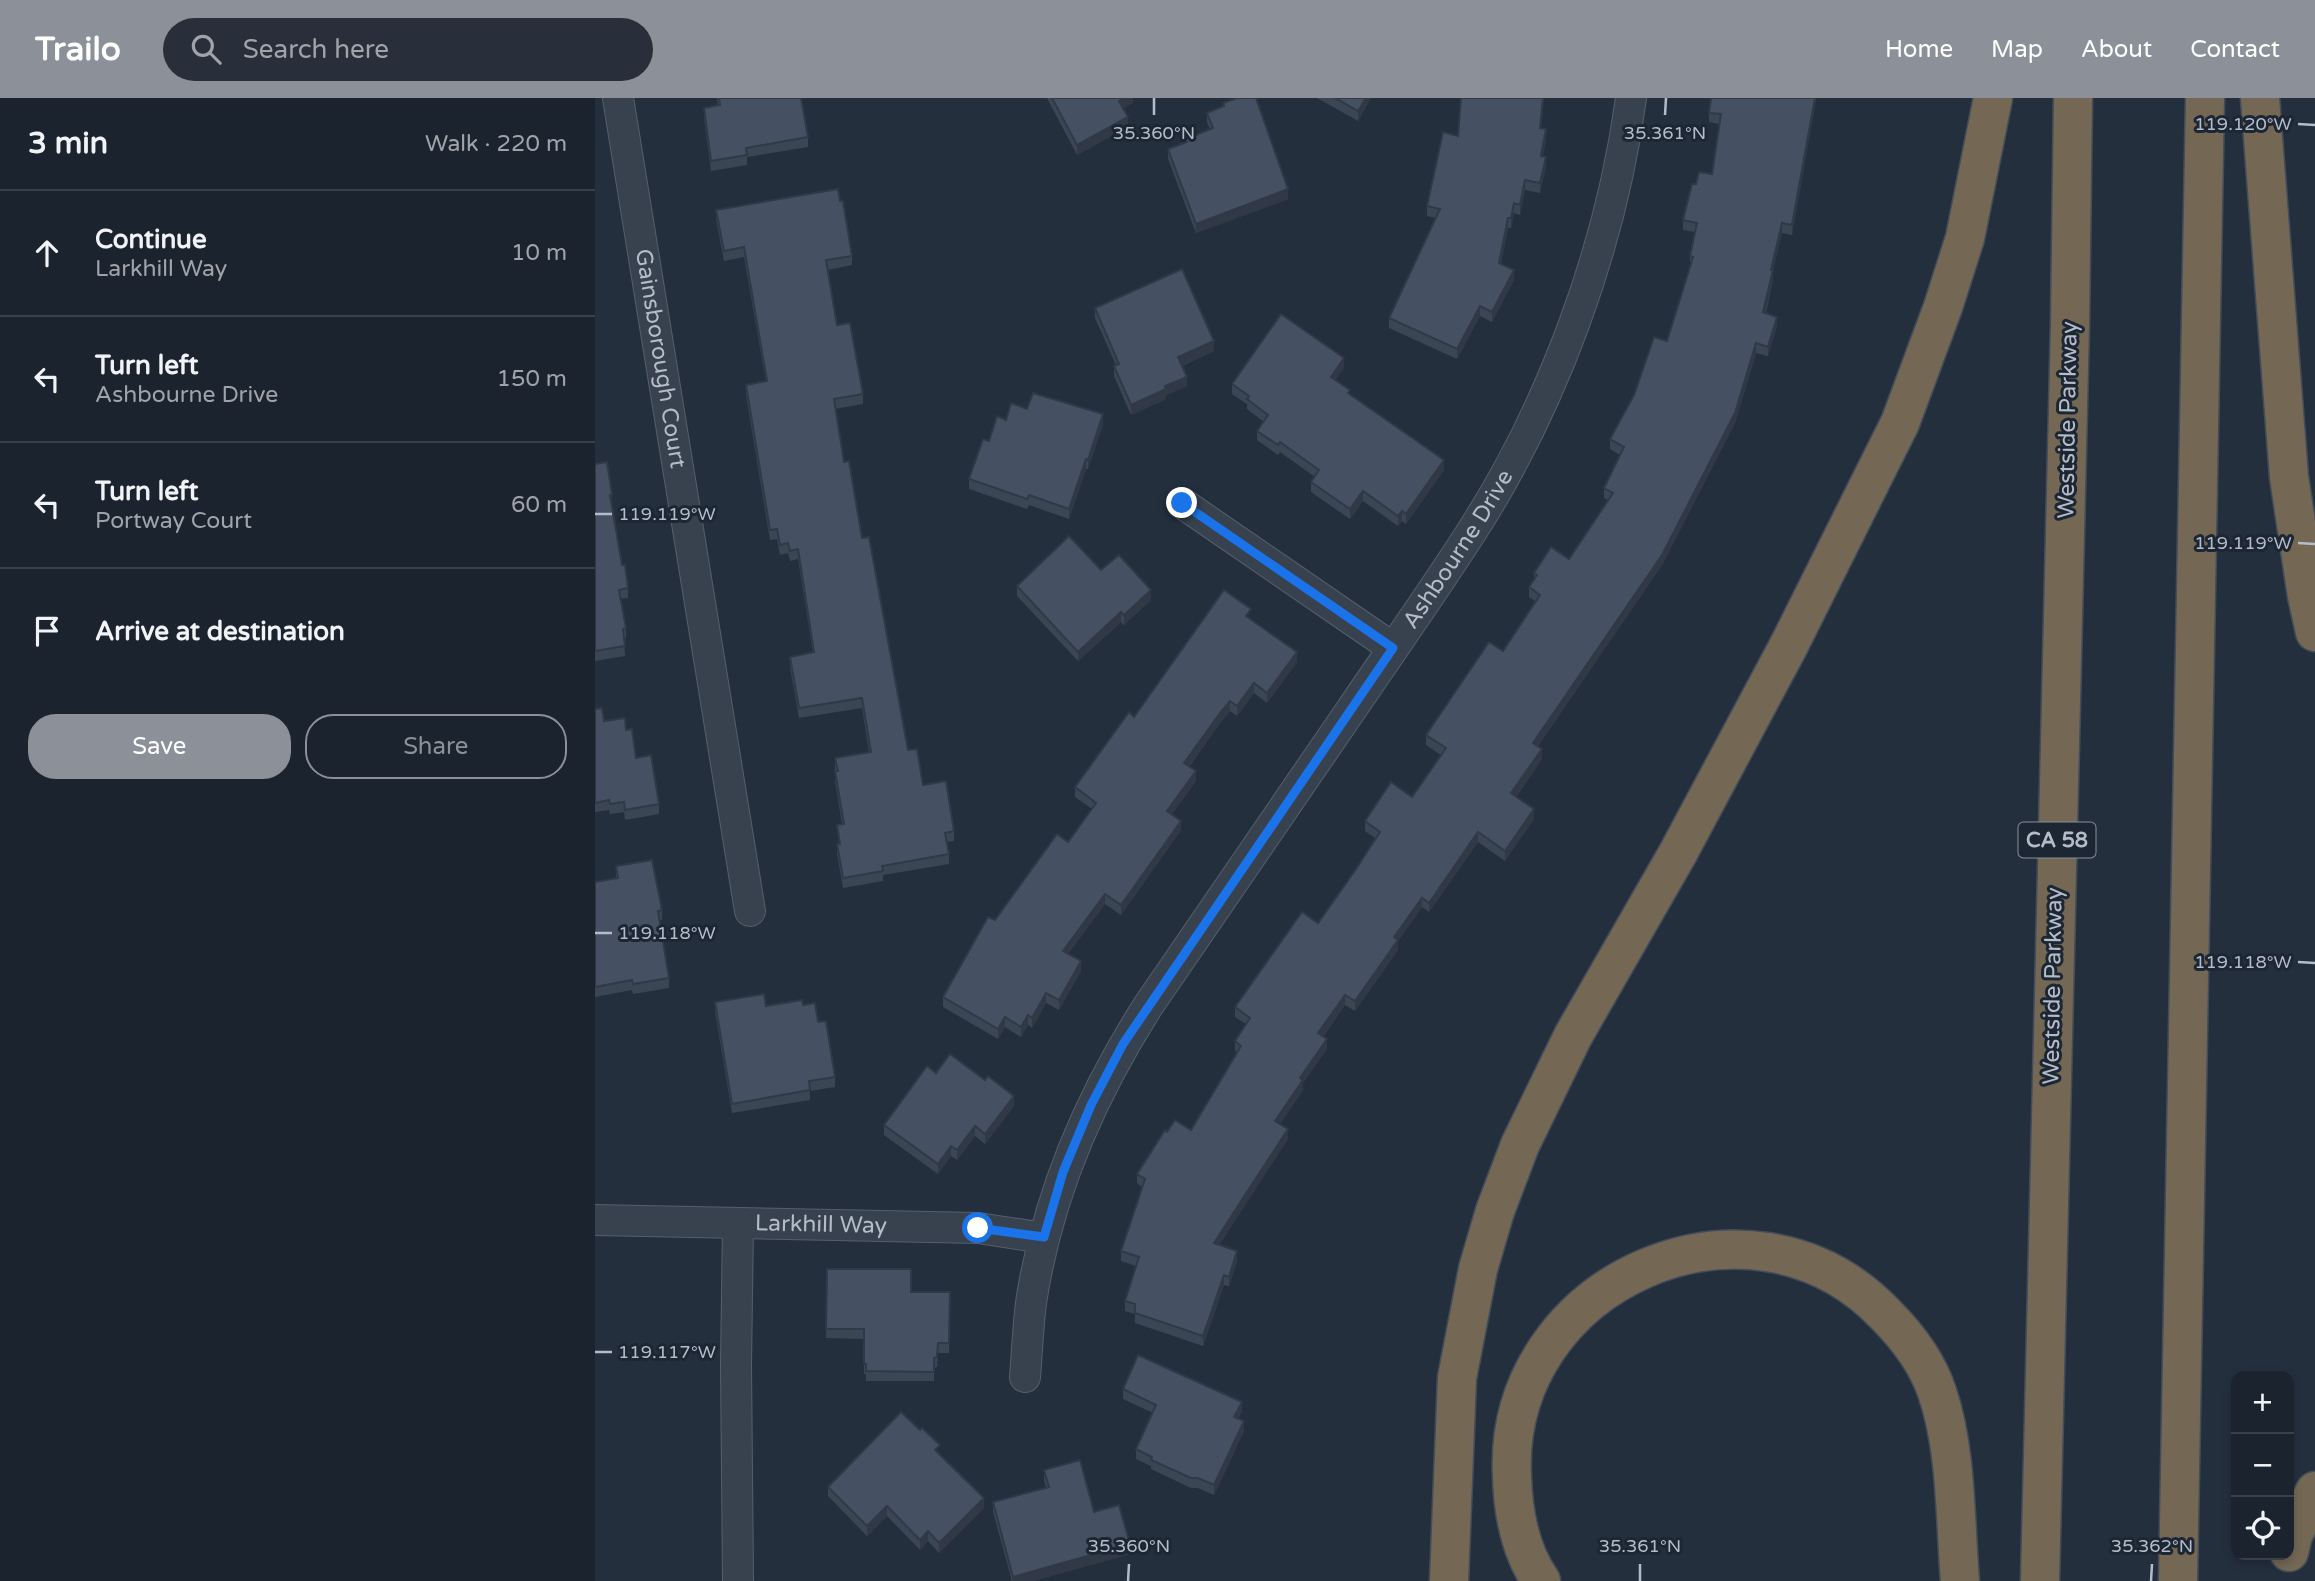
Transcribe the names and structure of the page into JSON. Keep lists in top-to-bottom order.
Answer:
{
  "streets": {
    "highway": ["Westside Parkway", "CA 58"],
    "street": ["Gainsborough Court", "Ashbourne Drive", "Larkhill Way"]
  },
  "crossings": [
    ["Ashbourne Drive", "Larkhill Way"]
  ],
  "page": {
    "header": "Trailo",
    "search": "Search here",
    "nav": [
      "Home",
      "Map",
      "About",
      "Contact"
    ],
    "heading": ["3 min", "Walk · 220 m"],
    "list": [
      ["Continue", "Larkhill Way", "10 m"],
      ["Turn left", "Ashbourne Drive", "150 m"],
      ["Turn left", "Portway Court", "60 m"],
      "Arrive at destination"
    ],
    "buttons": ["Save", "Share"],
    "map_buttons": ["+", "−"]
  },
  "coordinates": [
    "119.120°W",
    "35.360°N",
    "35.361°N",
    "119.119°W",
    "119.118°W",
    "119.117°W",
    "35.362°N"
  ]
}
